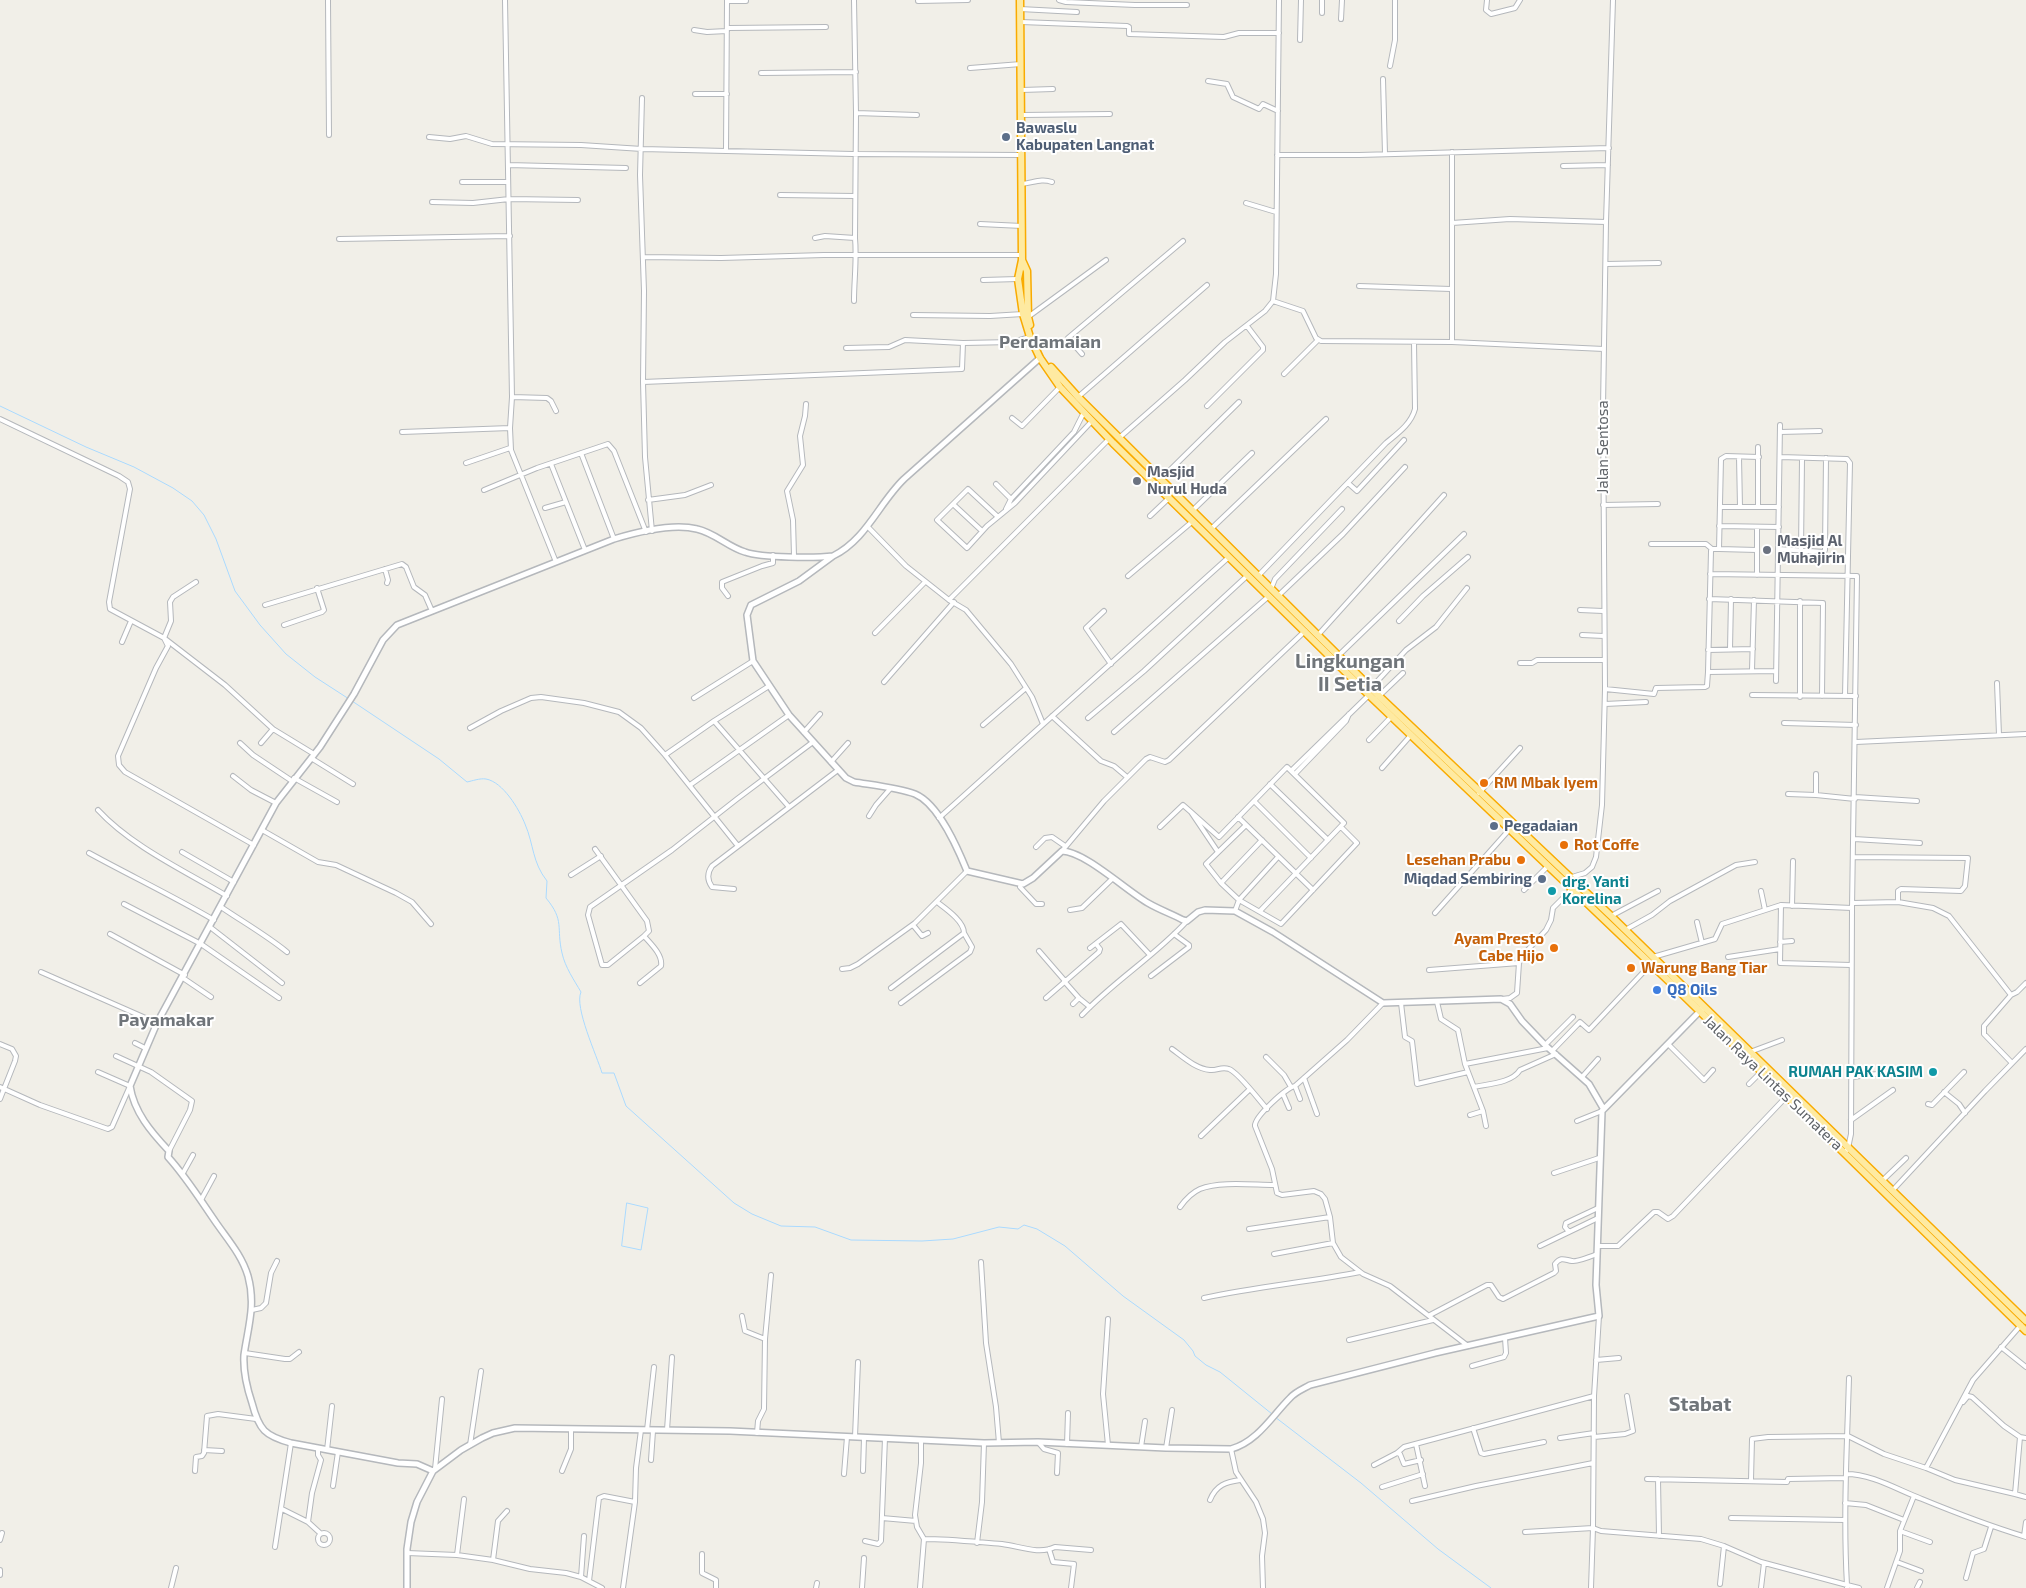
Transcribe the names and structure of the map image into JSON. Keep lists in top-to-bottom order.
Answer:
{
  "streets": {
    "highway": ["Jalan Raya Lintas Sumatera"],
    "street": ["Jalan Sentosa"]
  },
  "crossings": [
    ["Jalan Sentosa", "Jalan Raya Lintas Sumatera"]
  ],
  "districts": [
    "Perdamaian",
    "Lingkungan II Setia",
    "Payamakar",
    "Stabat"
  ],
  "places": [
    "Bawaslu Kabupaten Langnat",
    "Masjid Nurul Huda",
    "Masjid Al Muhajirin",
    "RM Mbak Iyem",
    "Pegadaian",
    "Rot Coffe",
    "Lesehan Prabu",
    "Miqdad Sembiring",
    "drg. Yanti Korelina",
    "Ayam Presto Cabe Hijo",
    "Warung Bang Tiar",
    "Q8 Oils",
    "RUMAH PAK KASIM"
  ]
}
